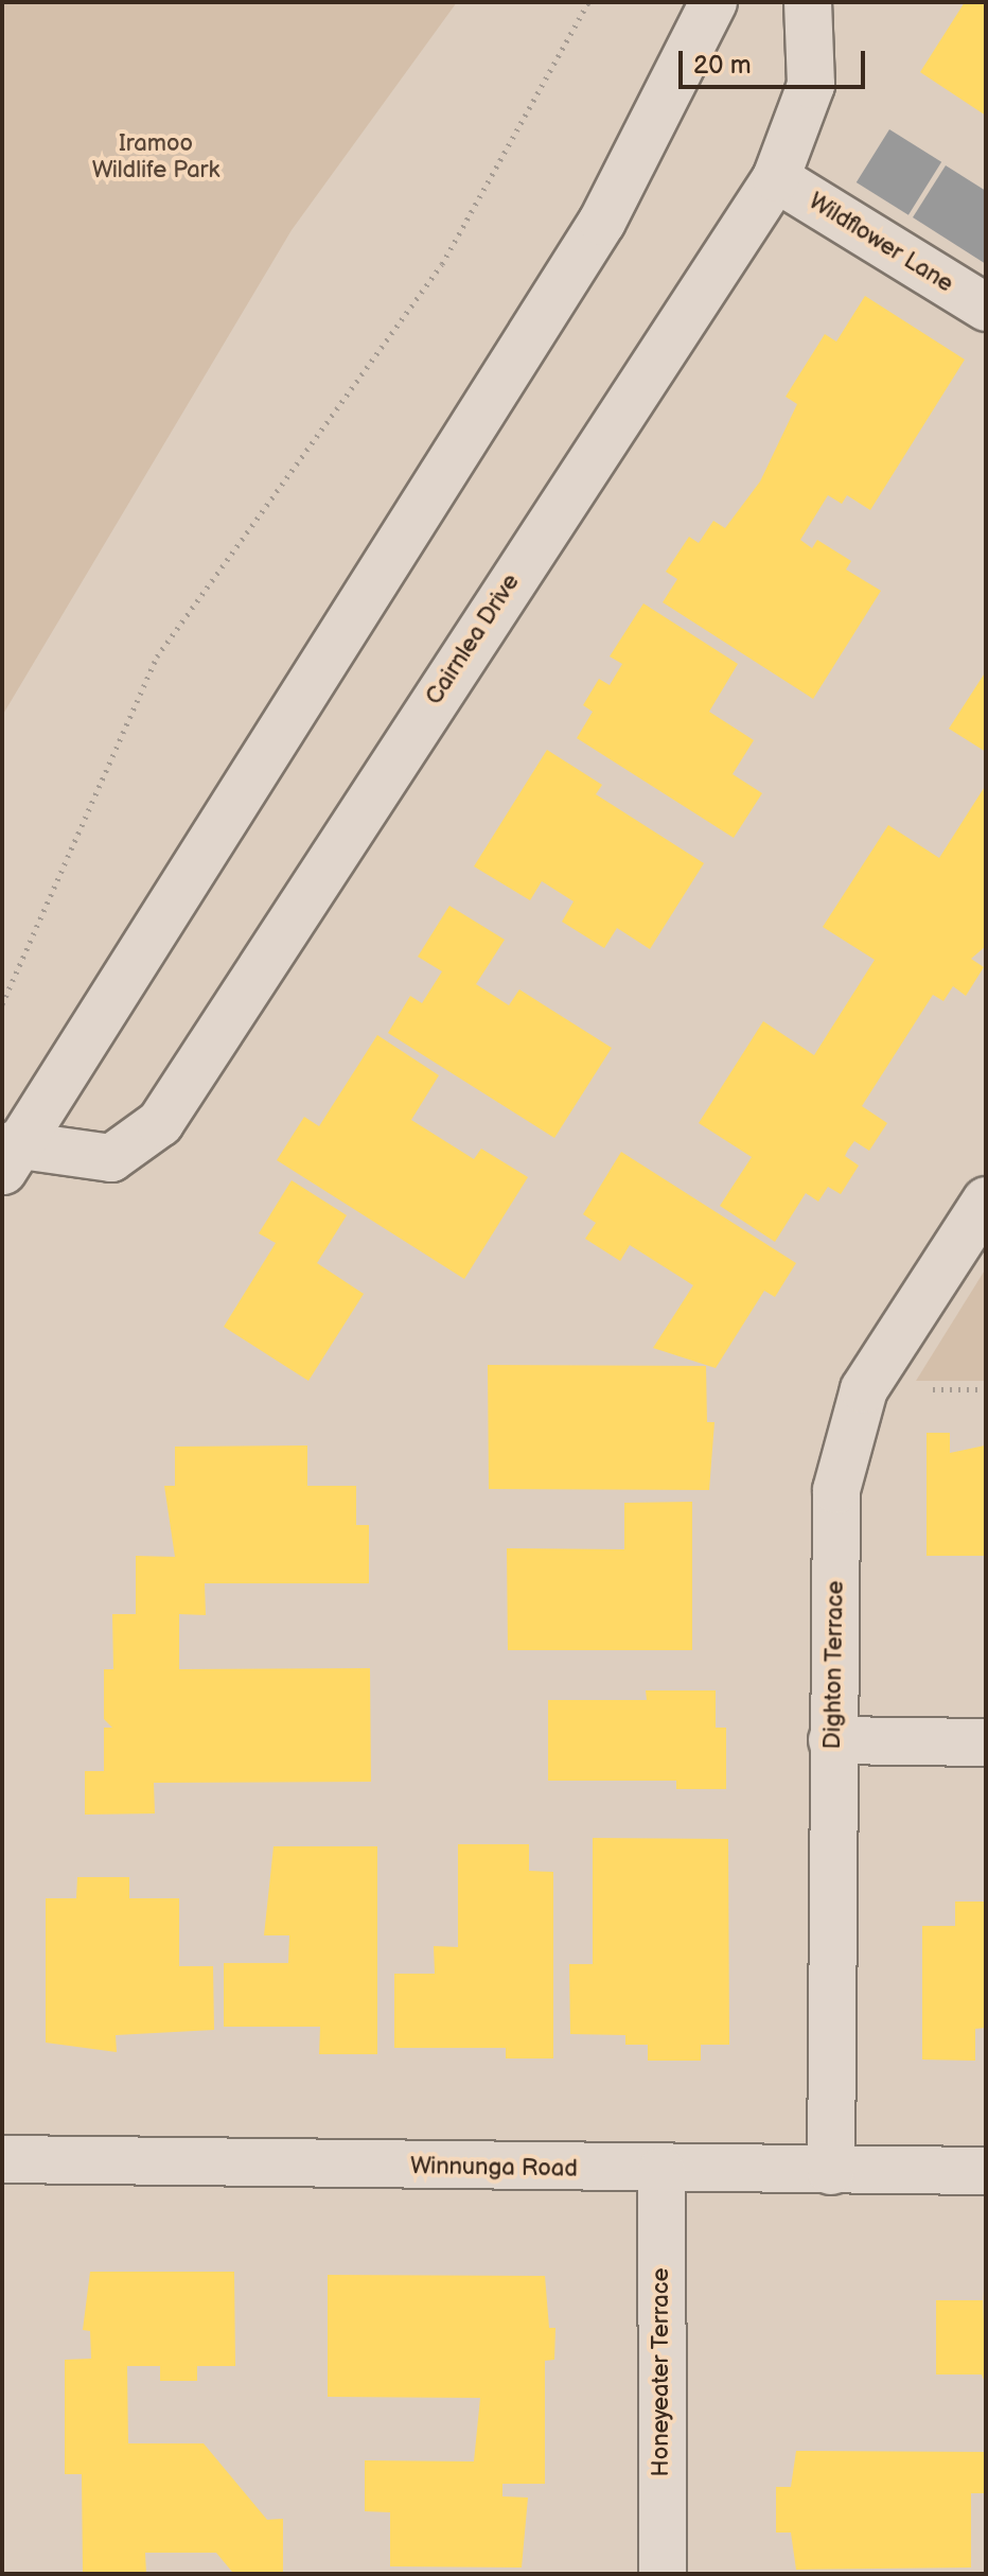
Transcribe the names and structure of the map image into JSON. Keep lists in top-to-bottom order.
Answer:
{
  "streets": {
    "street": [
      "Wildflower Lane",
      "Cairnlea Drive",
      "Dighton Terrace",
      "Winnunga Road",
      "Honeyeater Terrace"
    ]
  },
  "crossings": [
    ["Wildflower Lane", "Cairnlea Drive"],
    ["Dighton Terrace", "Winnunga Road"],
    ["Winnunga Road", "Honeyeater Terrace"]
  ],
  "parks": ["Iramoo Wildlife Park"],
  "scale_bar": "20 m"
}
